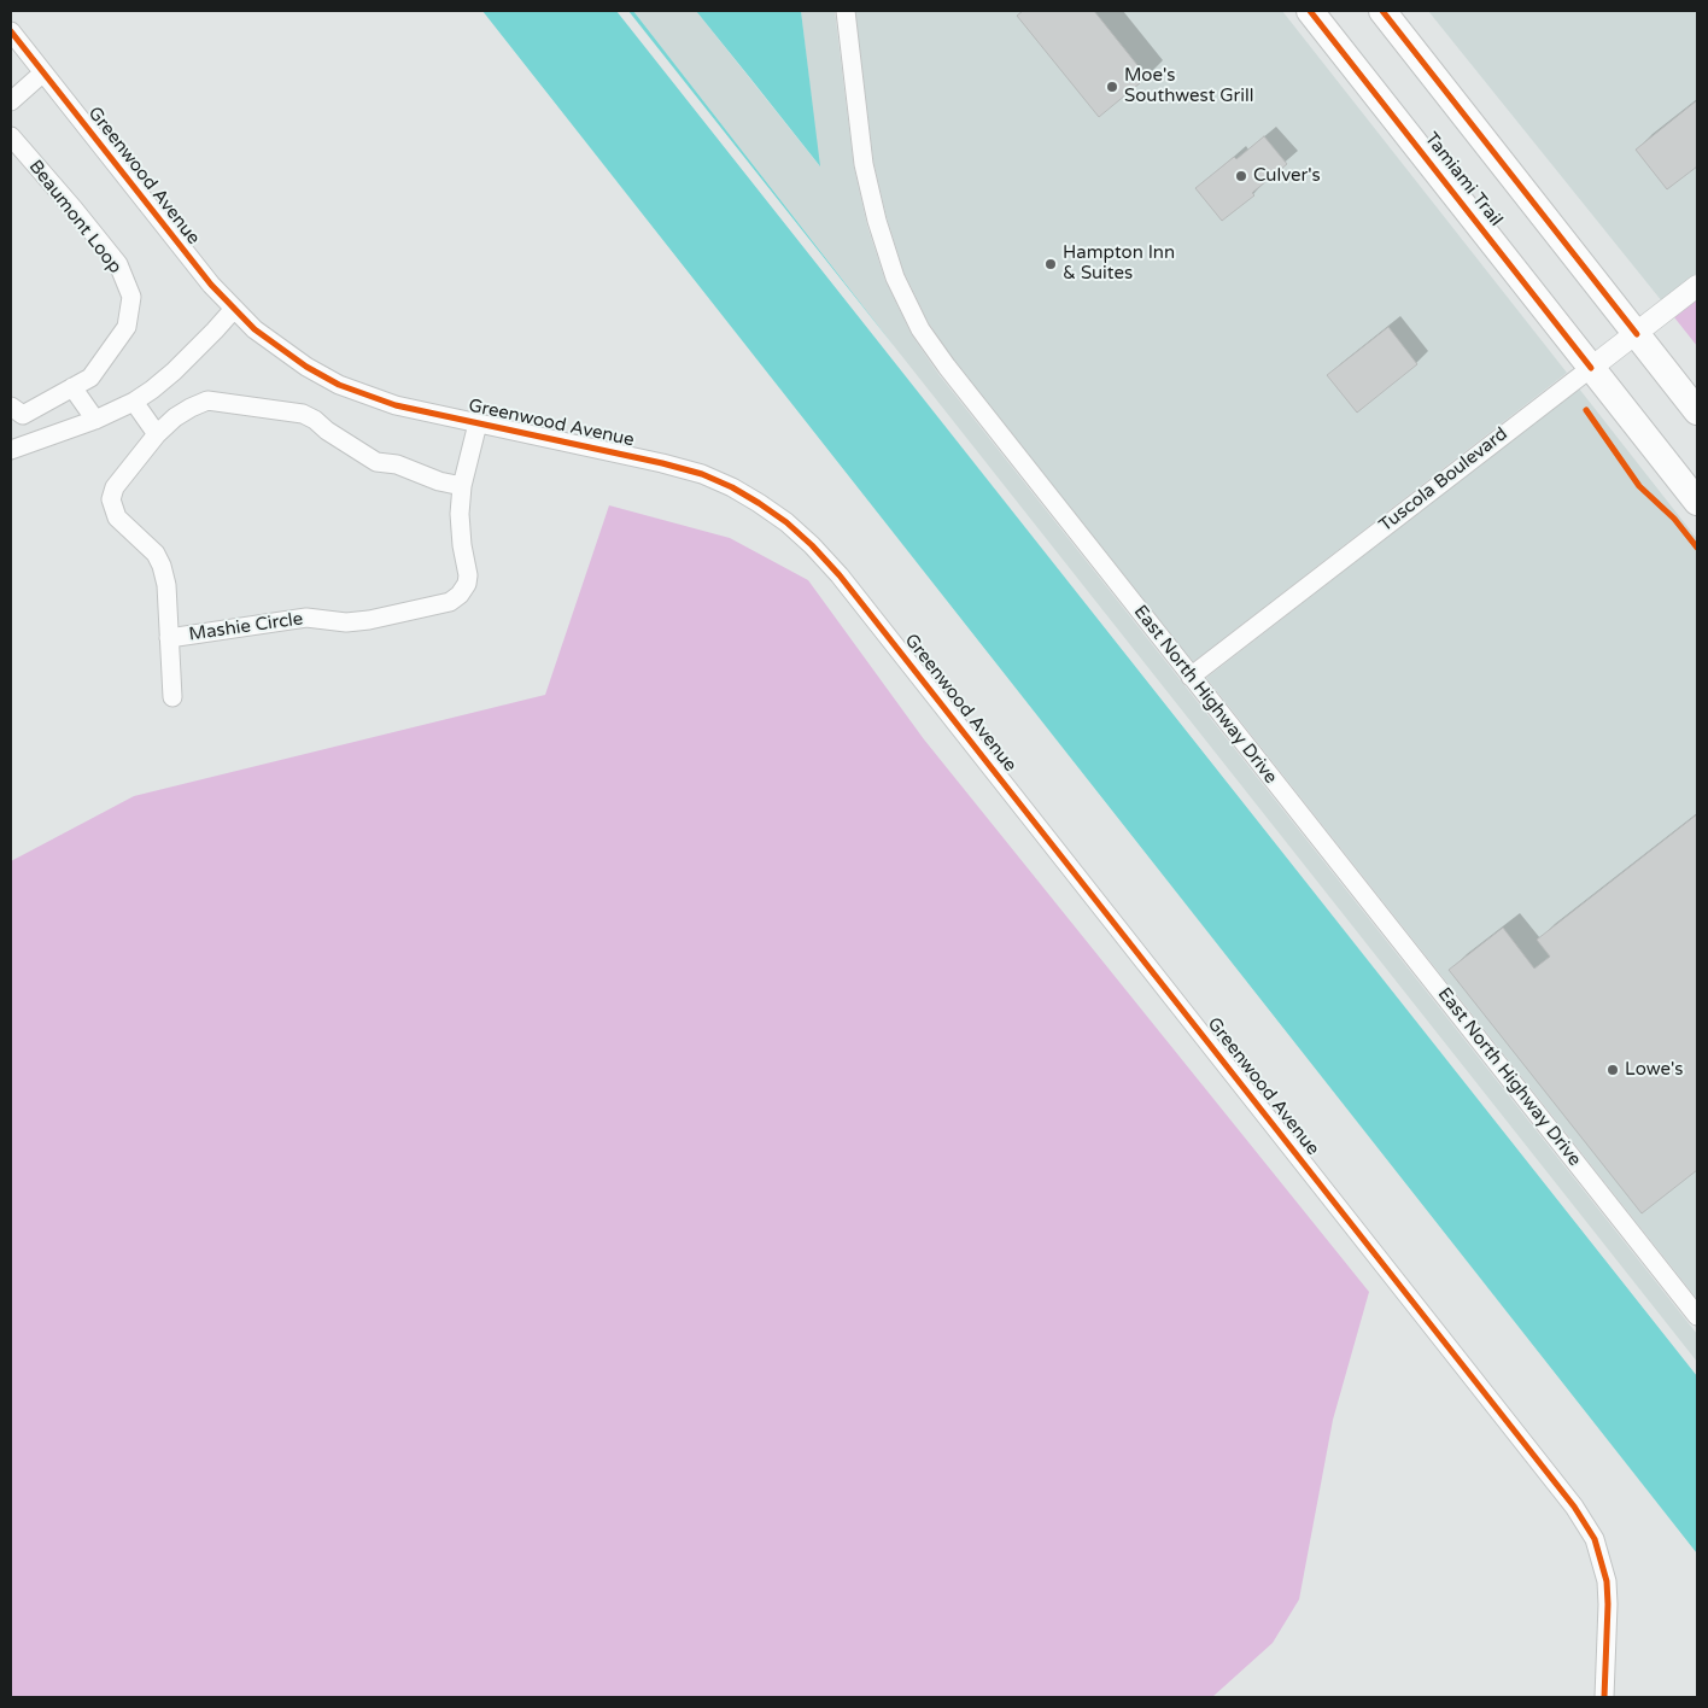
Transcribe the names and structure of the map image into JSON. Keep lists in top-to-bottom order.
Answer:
{
  "streets": {
    "main road": ["Tamiami Trail"],
    "street": [
      "Greenwood Avenue",
      "Beaumont Loop",
      "Tuscola Boulevard",
      "Mashie Circle",
      "East North Highway Drive"
    ]
  },
  "crossings": [
    ["Greenwood Avenue", "Mashie Circle"],
    ["Tamiami Trail", "Tuscola Boulevard"],
    ["Tuscola Boulevard", "East North Highway Drive"]
  ],
  "places": [
    "Moe's Southwest Grill",
    "Culver's",
    "Hampton Inn & Suites",
    "Lowe's"
  ]
}
